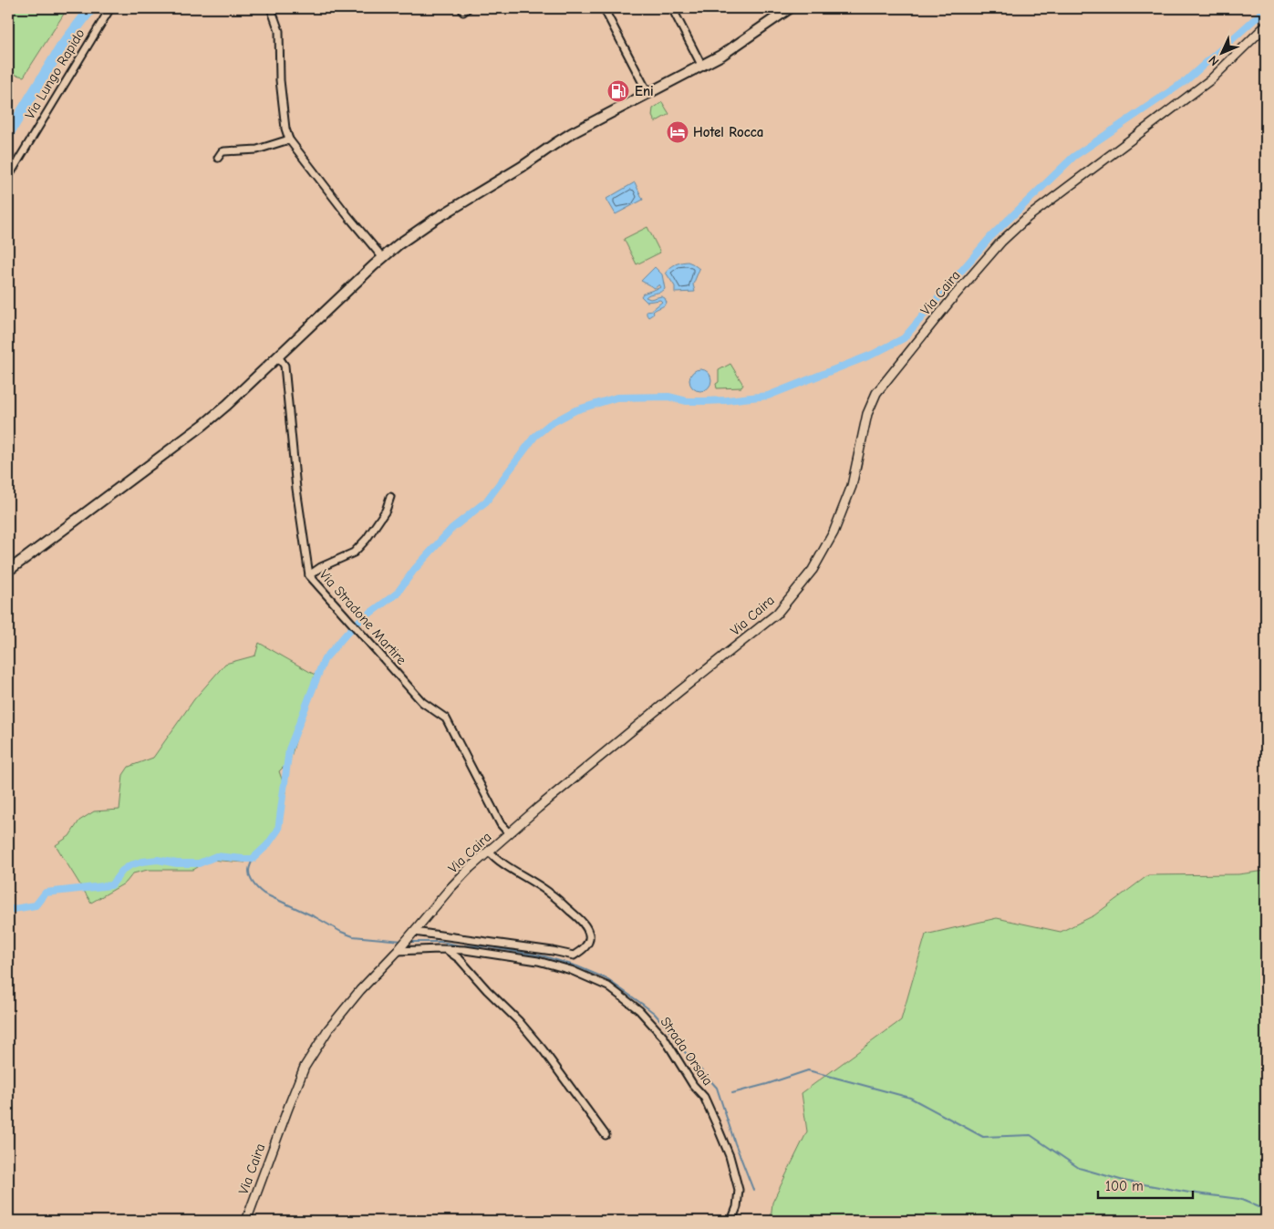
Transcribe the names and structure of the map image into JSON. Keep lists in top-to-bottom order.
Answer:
{
  "streets": {
    "street": [
      "Via Lungo Rapido",
      "Via Caira",
      "Via Stradone Martire",
      "Strada Orsaia"
    ]
  },
  "crossings": [
    ["Via Caira", "Via Stradone Martire"],
    ["Via Caira", "Strada Orsaia"]
  ],
  "places": {
    "fuel station": ["Eni"],
    "hotel": ["Hotel Rocca"]
  },
  "scale_bar": "100 m",
  "north": "bottom left"
}
